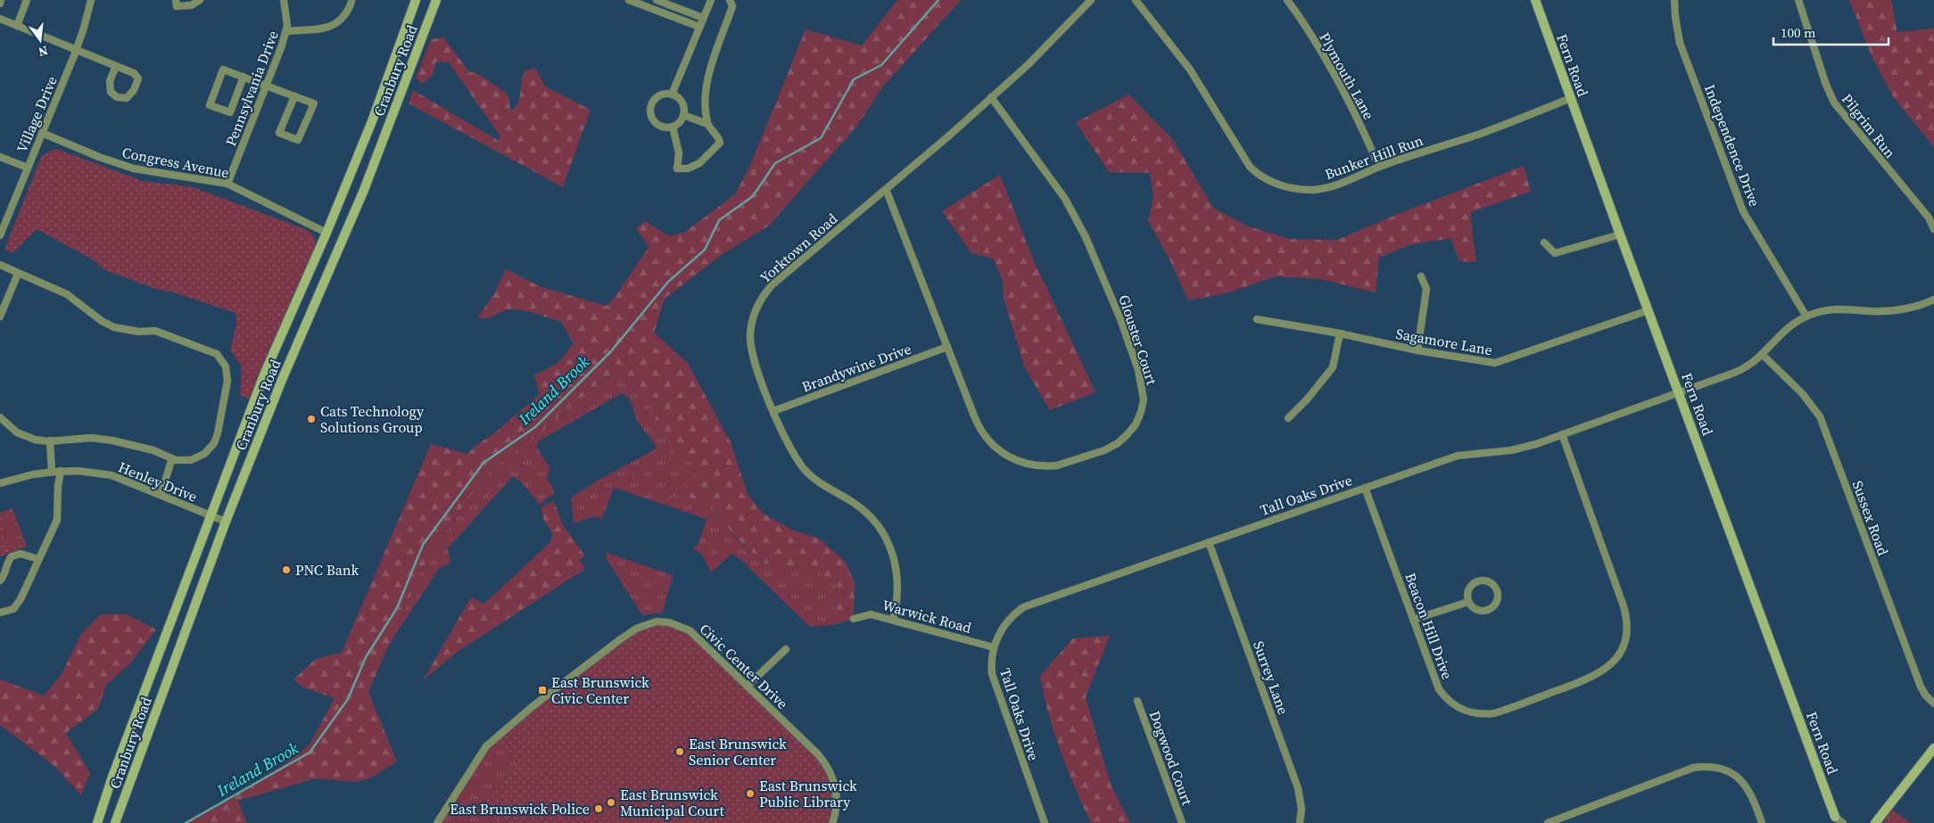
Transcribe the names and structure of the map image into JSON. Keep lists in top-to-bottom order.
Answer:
{
  "streets": {
    "main road": ["Fern Road", "Cranbury Road"],
    "street": [
      "Plymouth Lane",
      "Pennsylvania Drive",
      "Village Drive",
      "Pilgrim Run",
      "Independence Drive",
      "Bunker Hill Run",
      "Congress Avenue",
      "Yorktown Road",
      "Glouster Court",
      "Sagamore Lane",
      "Brandywine Drive",
      "Henley Drive",
      "Tall Oaks Drive",
      "Sussex Road",
      "Warwick Road",
      "Beacon Hill Drive",
      "Civic Center Drive",
      "Surrey Lane",
      "Dogwood Court"
    ]
  },
  "crossings": [
    ["Fern Road", "Bunker Hill Run"],
    ["Fern Road", "Sagamore Lane"],
    ["Fern Road", "Tall Oaks Drive"],
    ["Cranbury Road", "Congress Avenue"],
    ["Cranbury Road", "Henley Drive"],
    ["Plymouth Lane", "Bunker Hill Run"],
    ["Pennsylvania Drive", "Congress Avenue"],
    ["Village Drive", "Congress Avenue"],
    ["Independence Drive", "Tall Oaks Drive"],
    ["Yorktown Road", "Glouster Court"],
    ["Yorktown Road", "Brandywine Drive"],
    ["Yorktown Road", "Warwick Road"],
    ["Glouster Court", "Brandywine Drive"],
    ["Tall Oaks Drive", "Sussex Road"],
    ["Tall Oaks Drive", "Warwick Road"],
    ["Tall Oaks Drive", "Beacon Hill Drive"],
    ["Tall Oaks Drive", "Surrey Lane"]
  ],
  "water": ["Ireland Brook"],
  "places": {
    "other": [
      "Cats Technology Solutions Group",
      "PNC Bank",
      "East Brunswick Senior Center",
      "East Brunswick Public Library",
      "East Brunswick Municipal Court",
      "East Brunswick Police"
    ],
    "transit": ["East Brunswick Civic Center"]
  },
  "scale_bar": "100 m",
  "north": "bottom"
}
